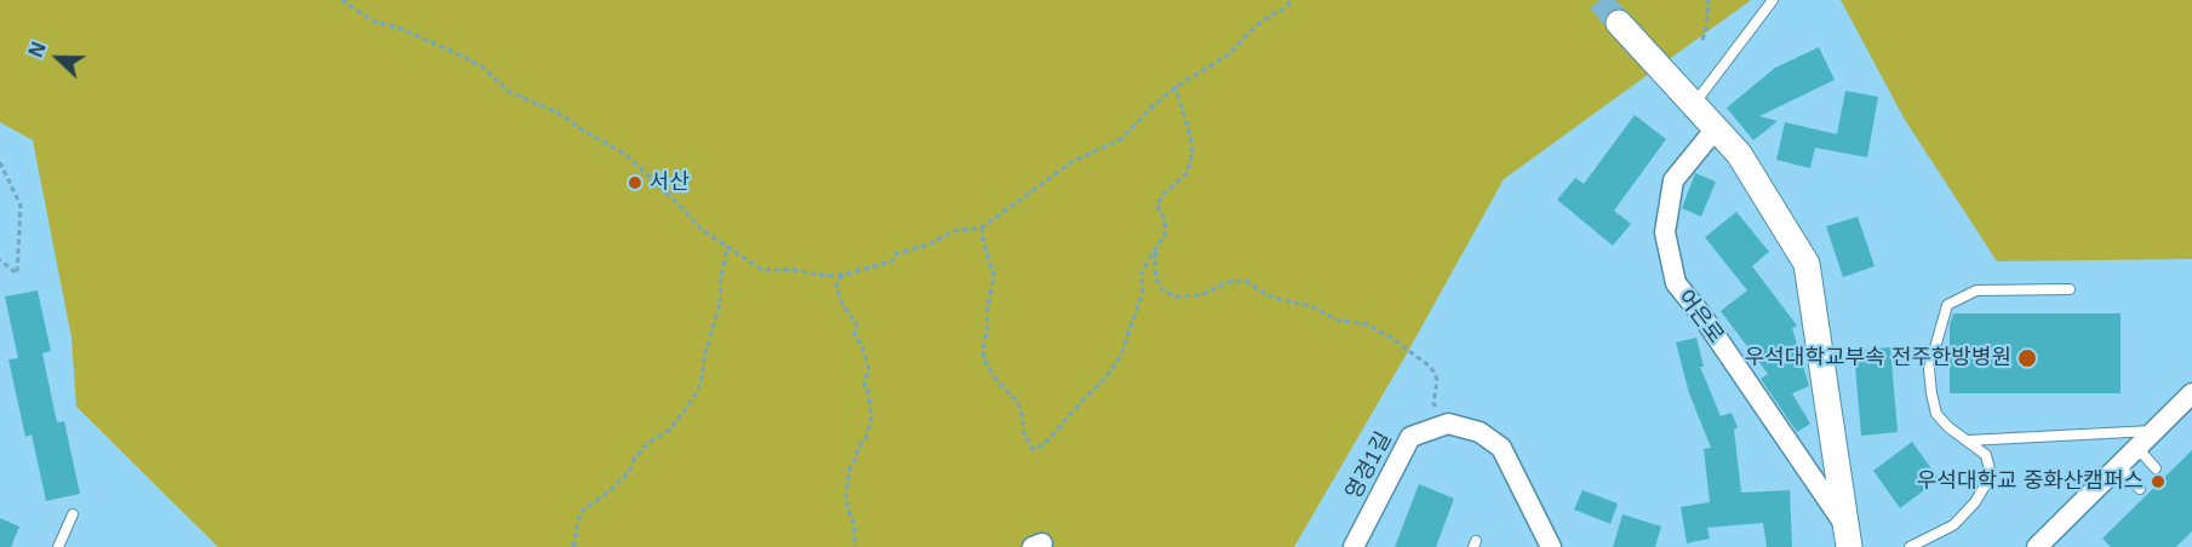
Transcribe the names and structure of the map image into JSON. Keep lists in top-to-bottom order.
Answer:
{
  "streets": {
    "street": ["어은로", "영경1길"]
  },
  "places": ["서산", "우석대학교부속 전주한방병원", "우석대학교 중화산캠퍼스"],
  "north": "left"
}
